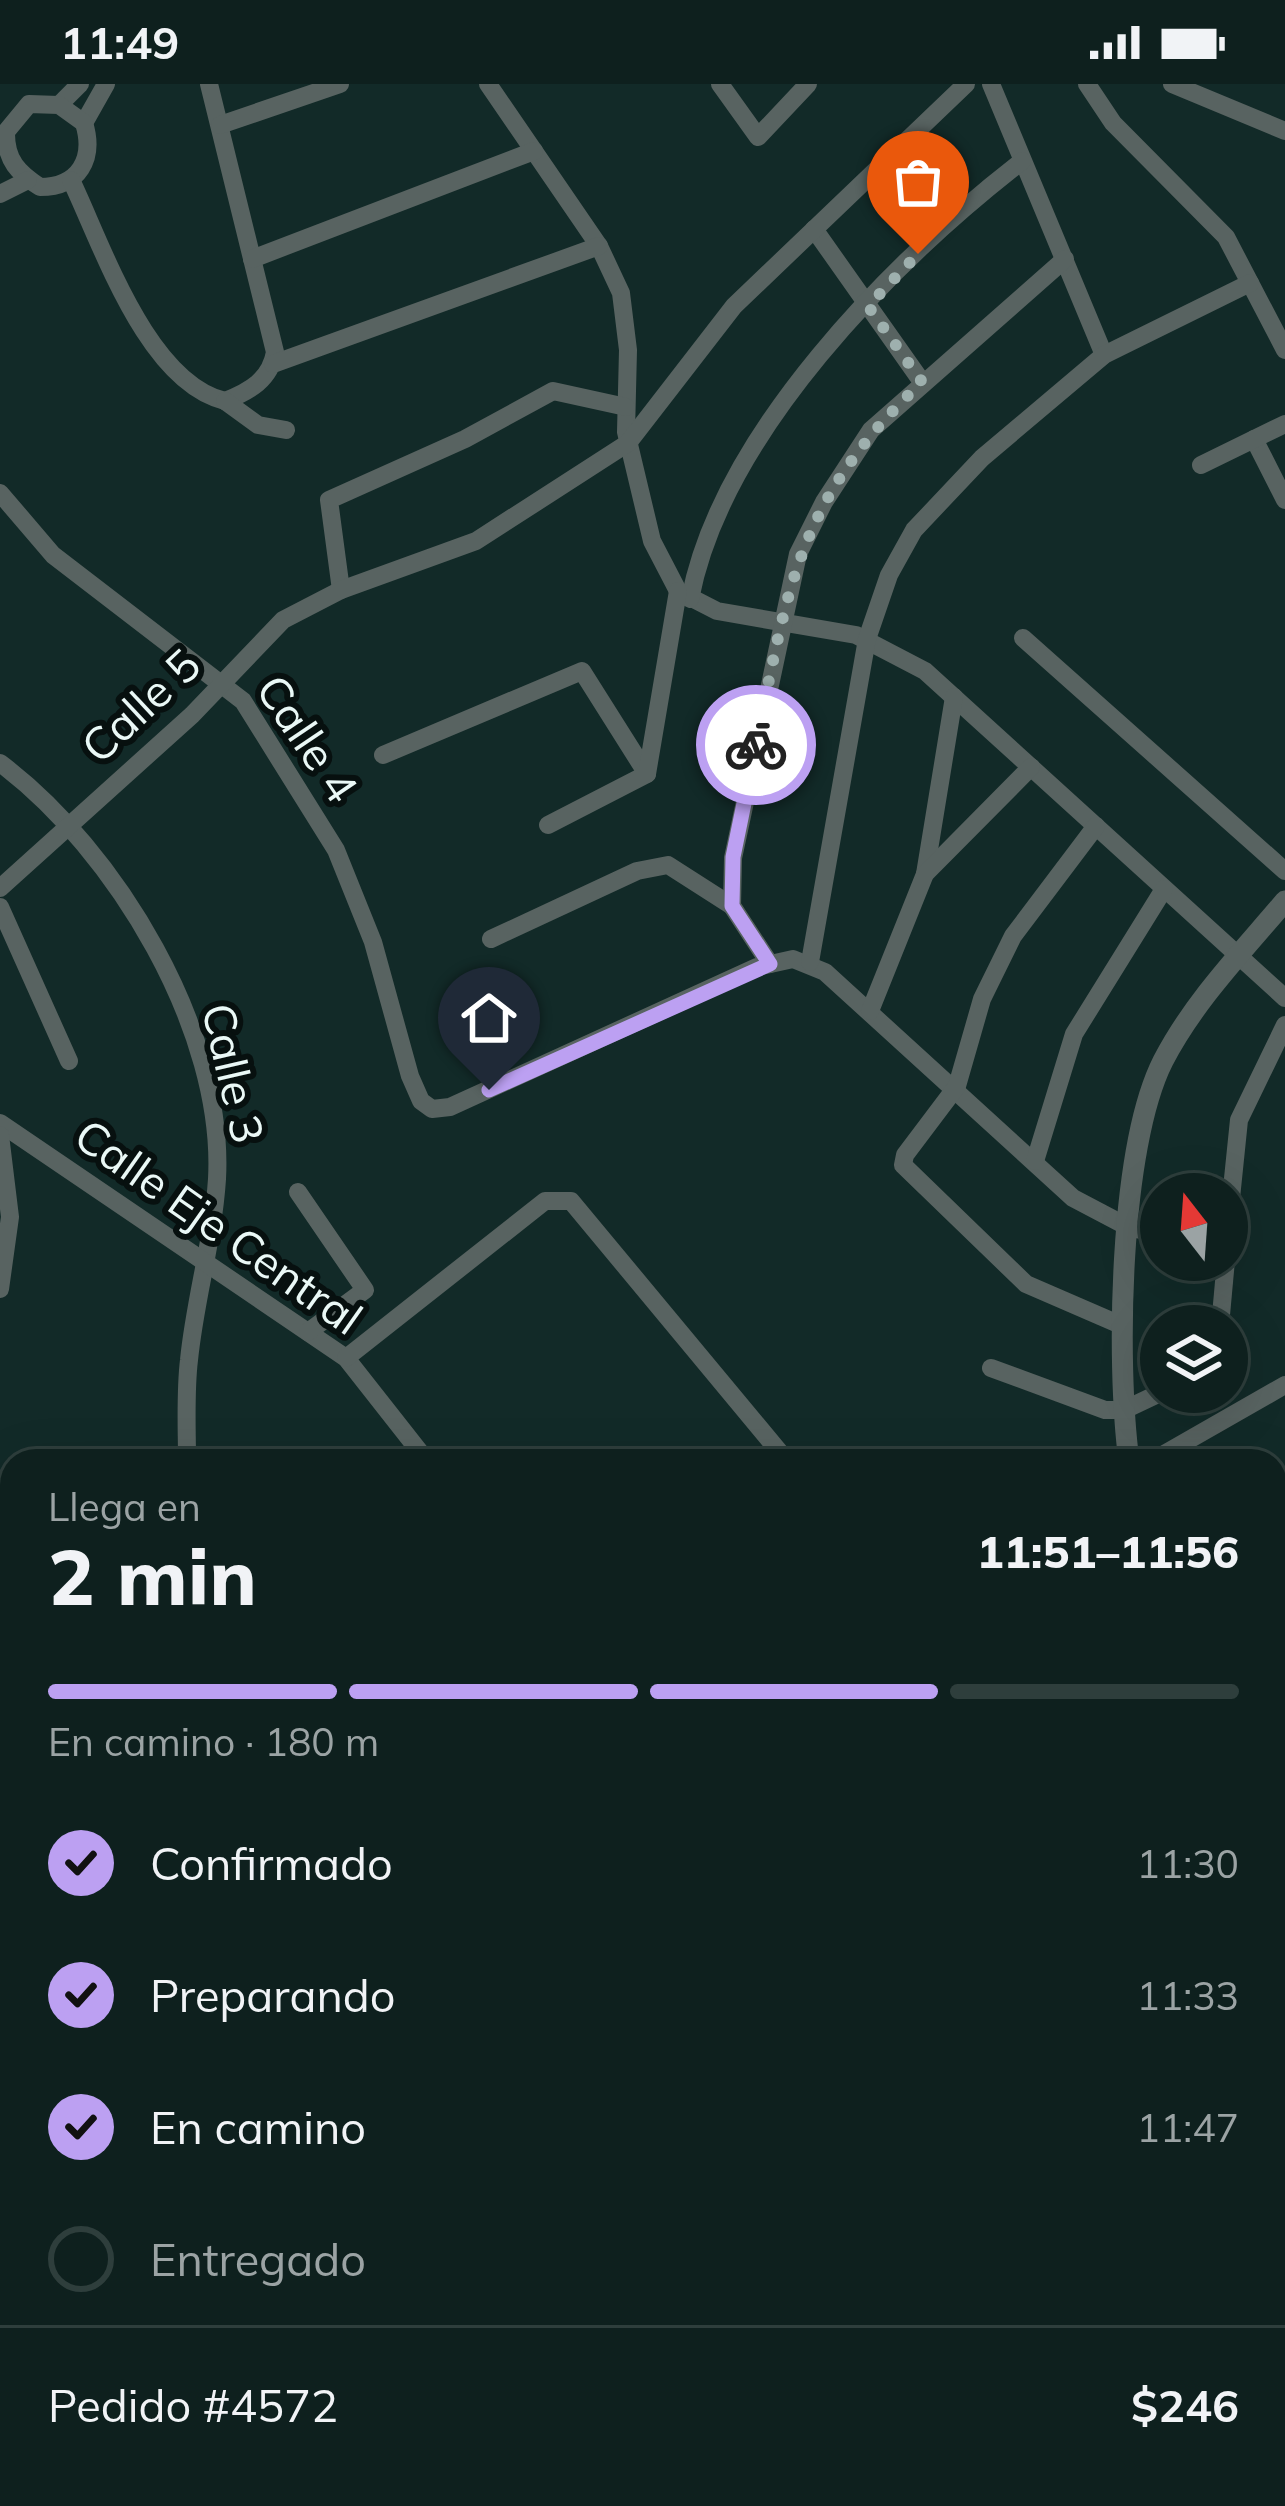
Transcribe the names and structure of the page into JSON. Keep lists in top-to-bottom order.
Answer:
{
  "streets": {
    "street": [
      "Calle 5",
      "Calle 4",
      "Calle 3",
      "Calle Eje Central"
    ]
  },
  "crossings": [
    ["Calle 5", "Calle 4"],
    ["Calle 5", "Calle 3"],
    ["Calle 3", "Calle Eje Central"]
  ],
  "north": "top",
  "page": {
    "status": "11:49",
    "heading": ["2 min", "Llega en", "11:51–11:56"],
    "panel": ["Pedido #4572", "$246"],
    "bar": "En camino · 180 m",
    "list": [
      ["Confirmado", "11:30"],
      ["Preparando", "11:33"],
      ["En camino", "11:47"],
      "Entregado"
    ]
  }
}
